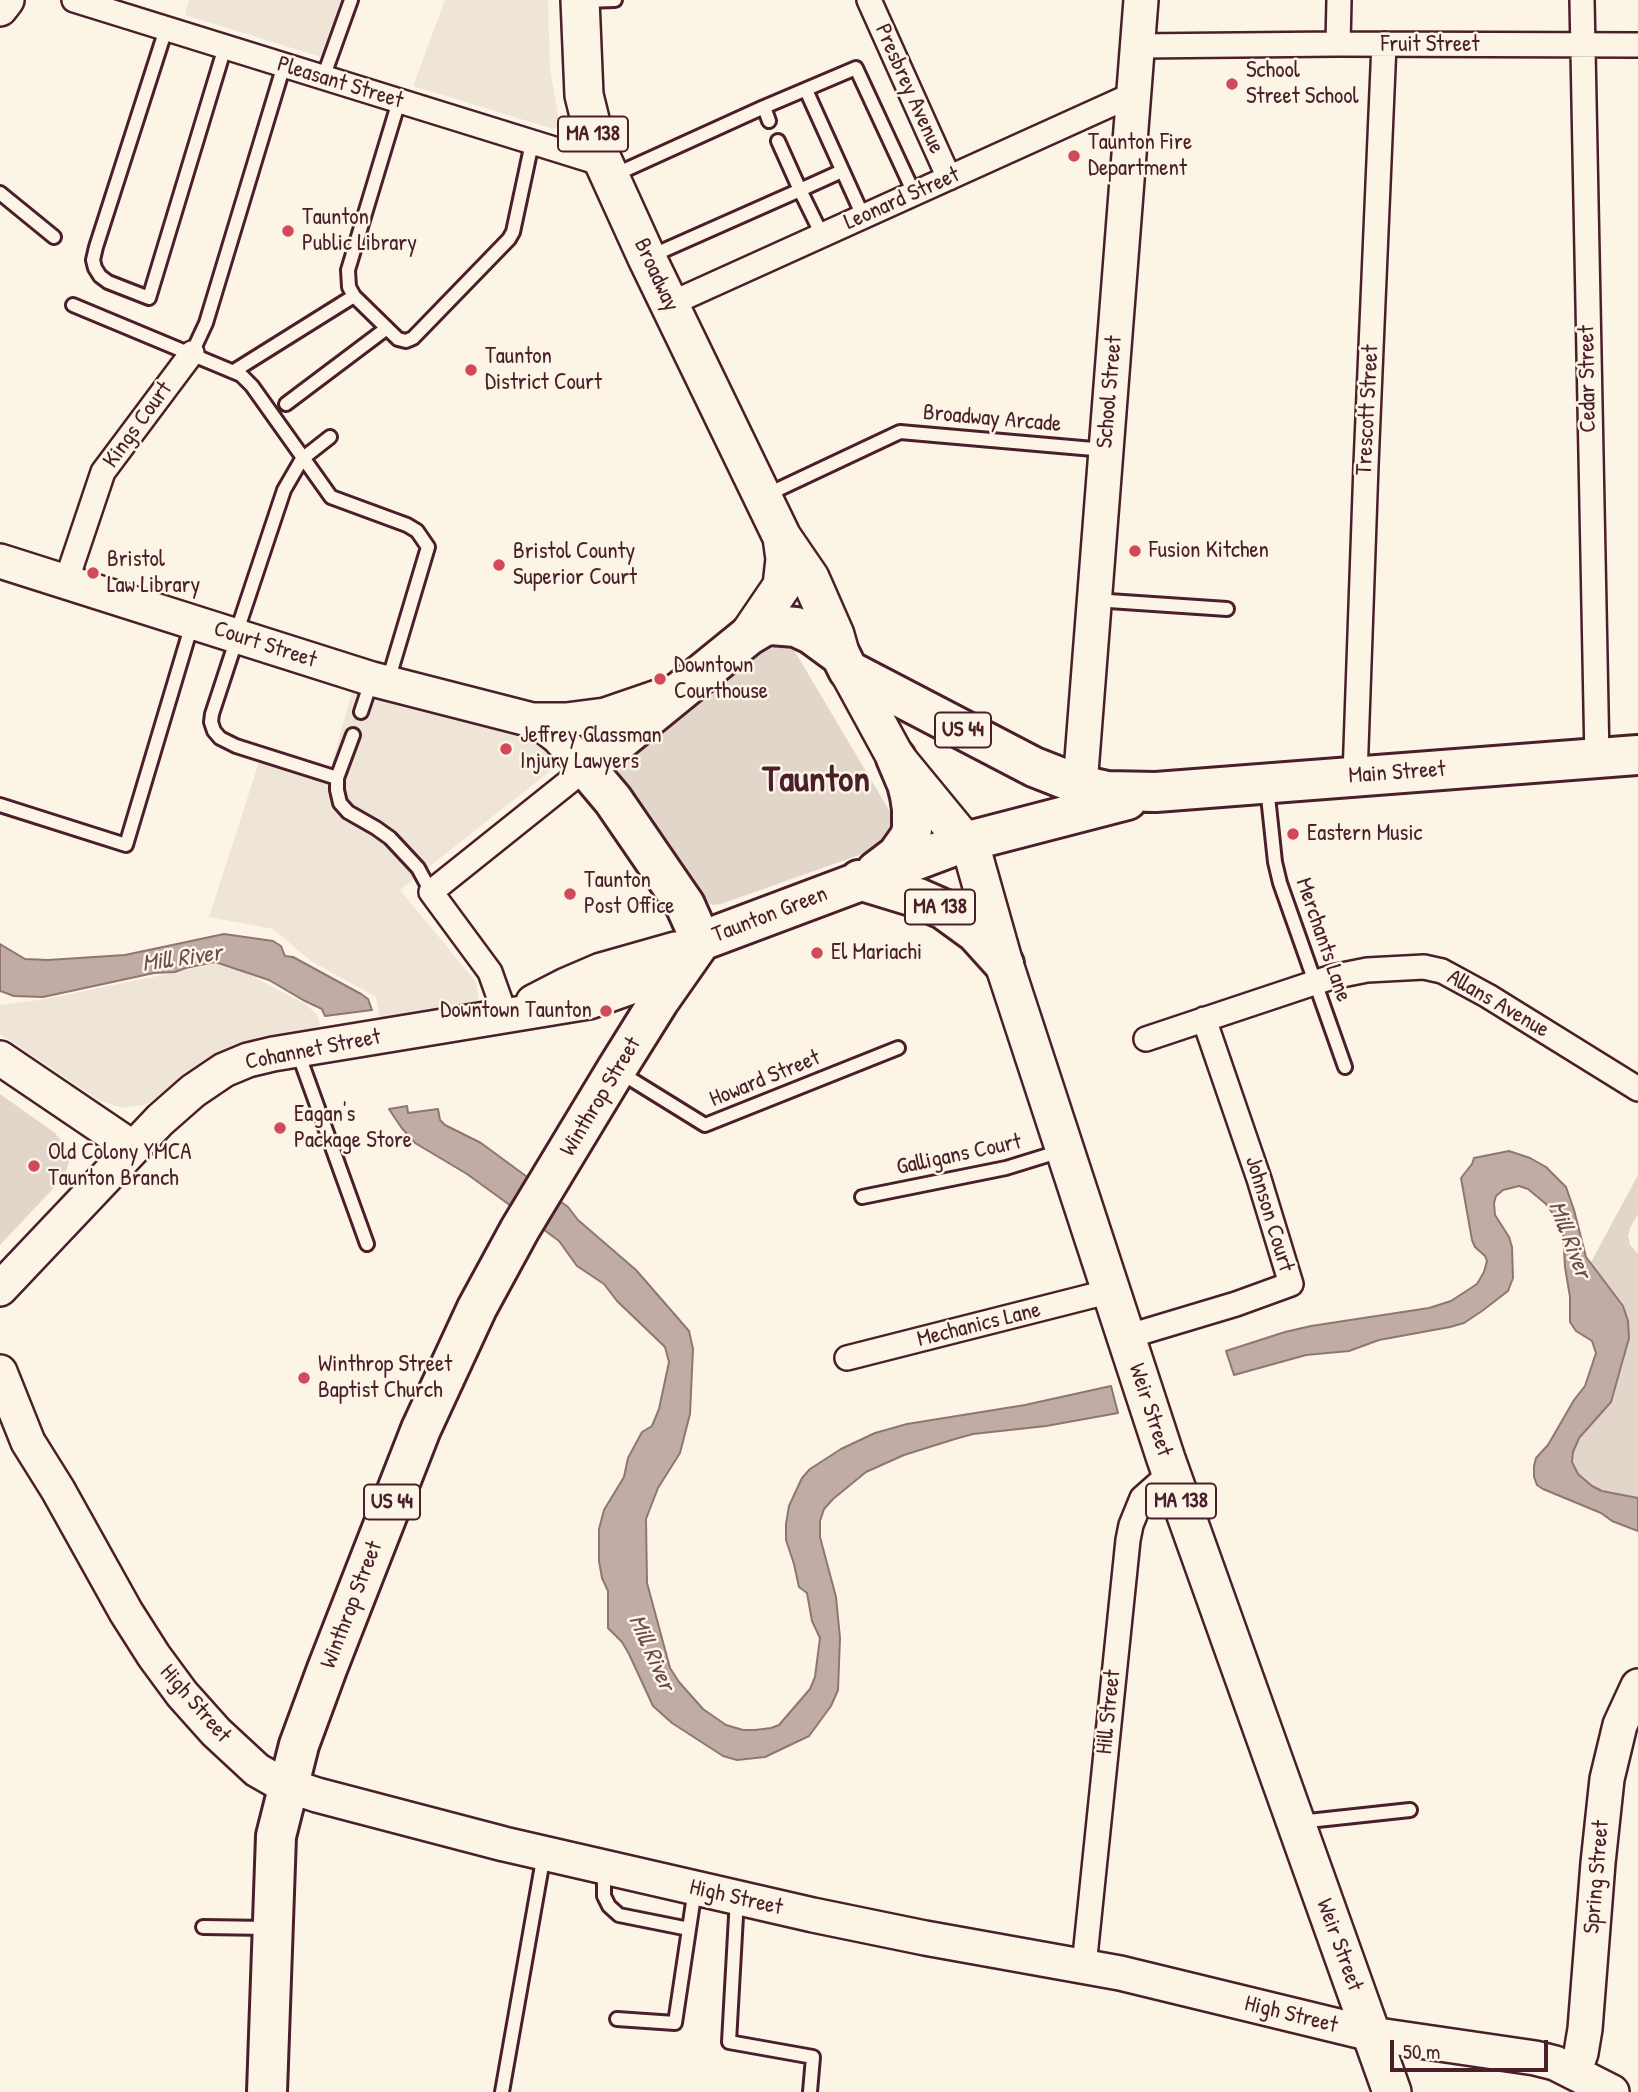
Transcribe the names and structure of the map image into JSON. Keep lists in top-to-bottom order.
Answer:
{
  "streets": {
    "highway": [
      "MA 138",
      "US 44",
      "Main Street",
      "Taunton Green",
      "Winthrop Street"
    ],
    "main road": ["Broadway", "Weir Street"],
    "street": [
      "Fruit Street",
      "Pleasant Street",
      "Presbrey Avenue",
      "Leonard Street",
      "Cedar Street",
      "School Street",
      "Trescott Street",
      "Kings Court",
      "Court Street",
      "Allans Avenue",
      "Cohannet Street",
      "Johnson Court",
      "Mechanics Lane",
      "High Street",
      "Hill Street",
      "Spring Street"
    ],
    "lane": [
      "Broadway Arcade",
      "Merchants Lane",
      "Howard Street",
      "Galligans Court"
    ]
  },
  "crossings": [
    ["Fruit Street", "Cedar Street"],
    ["Fruit Street", "School Street"],
    ["Fruit Street", "Trescott Street"],
    ["Pleasant Street", "Broadway"],
    ["Presbrey Avenue", "Leonard Street"],
    ["MA 138", "Broadway"],
    ["MA 138", "US 44"],
    ["MA 138", "Main Street"],
    ["MA 138", "Taunton Green"],
    ["MA 138", "Weir Street"],
    ["Leonard Street", "Broadway"],
    ["Leonard Street", "School Street"],
    ["Broadway", "Broadway Arcade"],
    ["Broadway", "US 44"],
    ["Broadway", "Main Street"],
    ["Cedar Street", "Main Street"],
    ["School Street", "Broadway Arcade"],
    ["School Street", "Main Street"],
    ["Trescott Street", "Main Street"],
    ["Kings Court", "Court Street"],
    ["Court Street", "US 44"],
    ["Court Street", "Taunton Green"],
    ["US 44", "Main Street"],
    ["US 44", "Taunton Green"],
    ["Main Street", "Taunton Green"],
    ["Main Street", "Merchants Lane"],
    ["Main Street", "Weir Street"],
    ["Taunton Green", "Cohannet Street"],
    ["Taunton Green", "Winthrop Street"],
    ["Taunton Green", "Weir Street"],
    ["Merchants Lane", "Allans Avenue"],
    ["Allans Avenue", "Johnson Court"],
    ["Cohannet Street", "Winthrop Street"],
    ["Howard Street", "Winthrop Street"],
    ["Winthrop Street", "High Street"],
    ["Galligans Court", "Weir Street"],
    ["Johnson Court", "Weir Street"],
    ["Mechanics Lane", "Weir Street"],
    ["Weir Street", "High Street"],
    ["Weir Street", "Hill Street"],
    ["High Street", "Hill Street"],
    ["High Street", "Spring Street"]
  ],
  "districts": ["Taunton"],
  "water": ["Mill River"],
  "places": [
    "School Street School",
    "Taunton Fire Department",
    "Taunton Public Library",
    "Taunton District Court",
    "Fusion Kitchen",
    "Bristol County Superior Court",
    "Bristol Law Library",
    "Downtown Courthouse",
    "Jeffrey Glassman Injury Lawyers",
    "Eastern Music",
    "Taunton Post Office",
    "El Mariachi",
    "Downtown Taunton",
    "Eagan's Package Store",
    "Old Colony YMCA Taunton Branch",
    "Winthrop Street Baptist Church"
  ],
  "scale_bar": "50 m"
}
